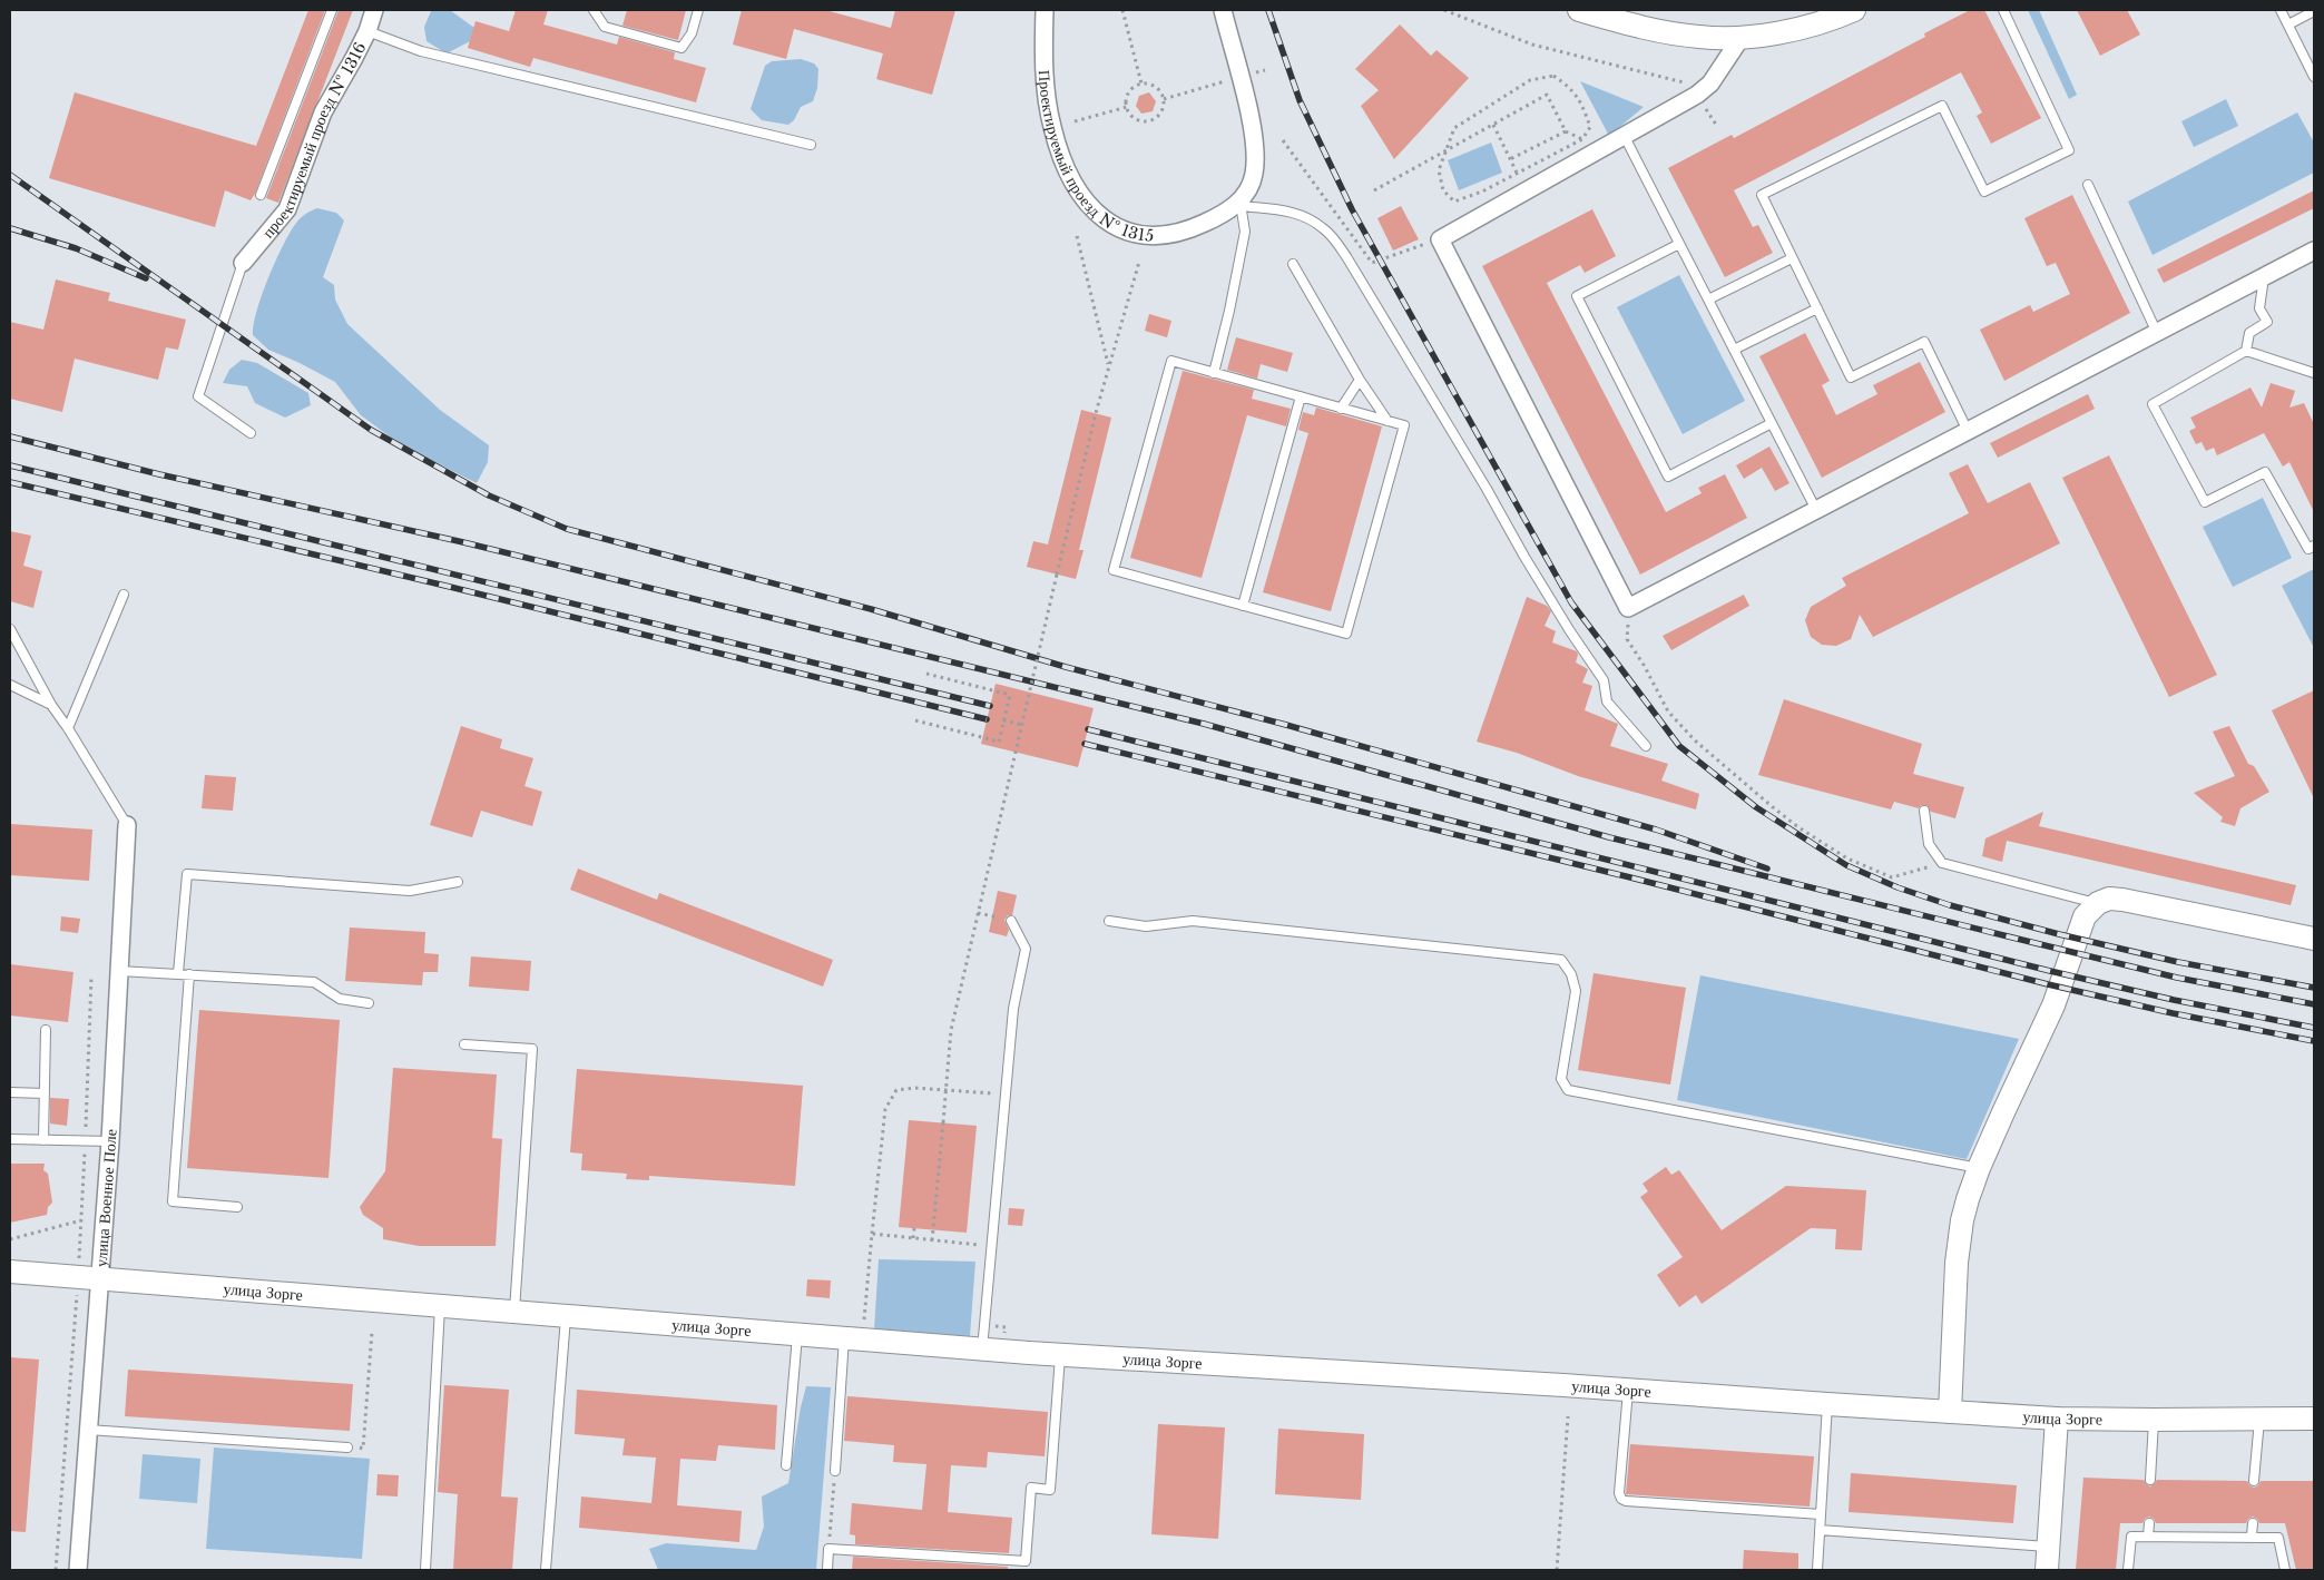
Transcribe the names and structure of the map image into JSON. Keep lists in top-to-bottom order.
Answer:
{
  "streets": {
    "street": [
      "проектируемый проезд № 1316",
      "Проектируемый проезд № 1315",
      "улица Военное Поле",
      "улица Зорге"
    ]
  },
  "crossings": [
    ["улица Военное Поле", "улица Зорге"]
  ]
}
